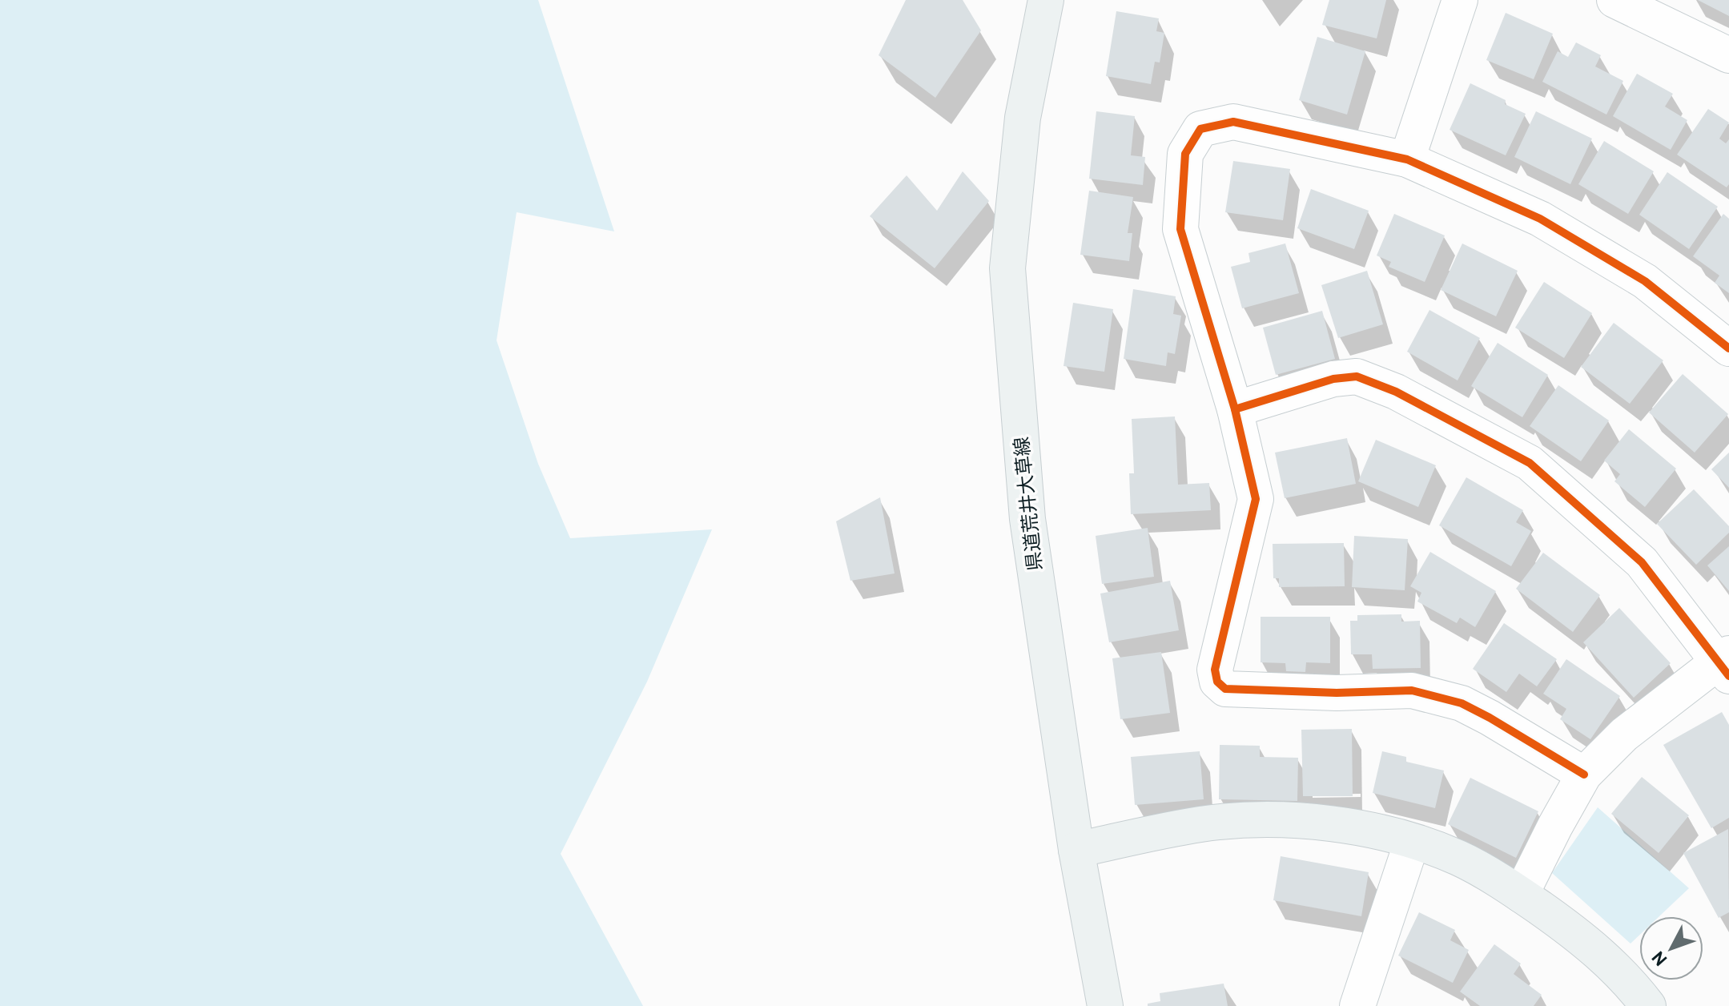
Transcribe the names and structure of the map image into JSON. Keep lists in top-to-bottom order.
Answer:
{
  "streets": {
    "main road": ["県道荒井大草線"]
  },
  "north": "bottom left"
}
